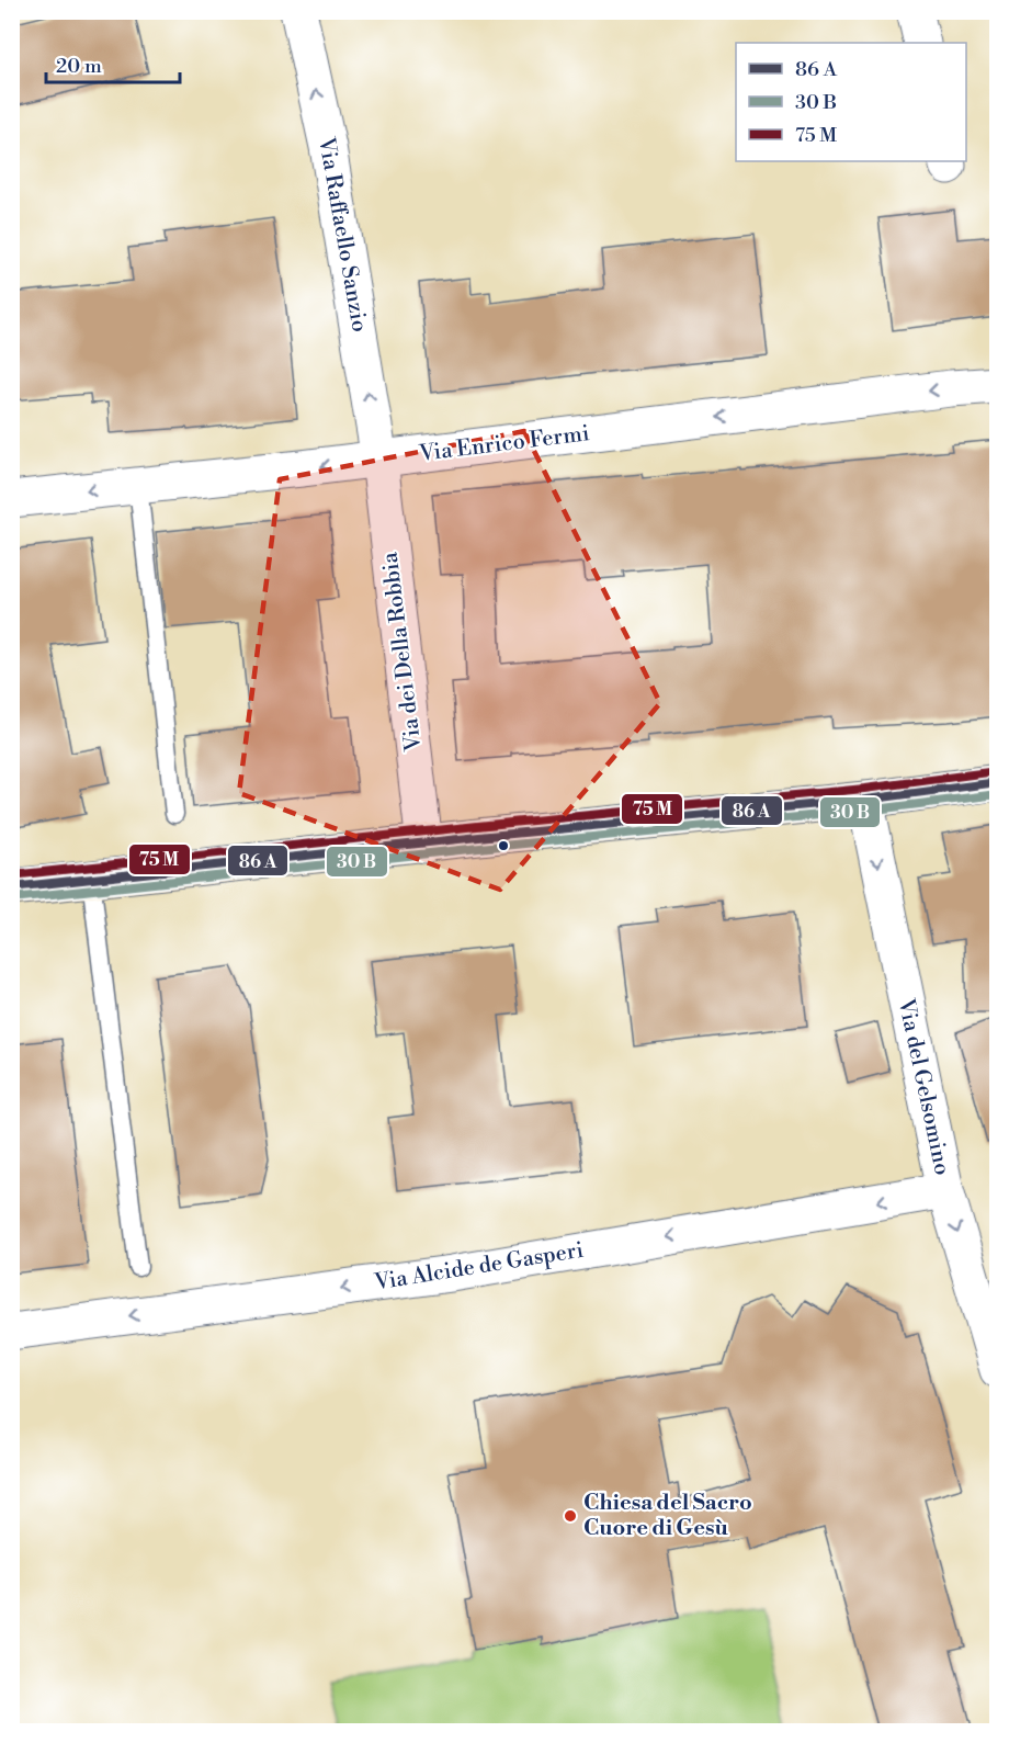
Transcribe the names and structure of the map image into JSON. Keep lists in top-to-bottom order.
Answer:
{
  "streets": {
    "street": [
      "Via Raffaello Sanzio",
      "Via Enrico Fermi",
      "Via dei Della Robbia",
      "Via del Gelsomino",
      "Via Alcide de Gasperi"
    ]
  },
  "crossings": [
    ["Via Raffaello Sanzio", "Via Enrico Fermi"],
    ["Via Raffaello Sanzio", "Via dei Della Robbia"],
    ["Via Enrico Fermi", "Via dei Della Robbia"],
    ["Via del Gelsomino", "Via Alcide de Gasperi"]
  ],
  "one_way": [
    "Via Raffaello Sanzio",
    "Via Enrico Fermi",
    "Via del Gelsomino",
    "Via Alcide de Gasperi"
  ],
  "places": ["Chiesa del Sacro Cuore di Gesù"],
  "legend": ["86 A", "30 B", "75 M"],
  "scale_bar": "20 m"
}
